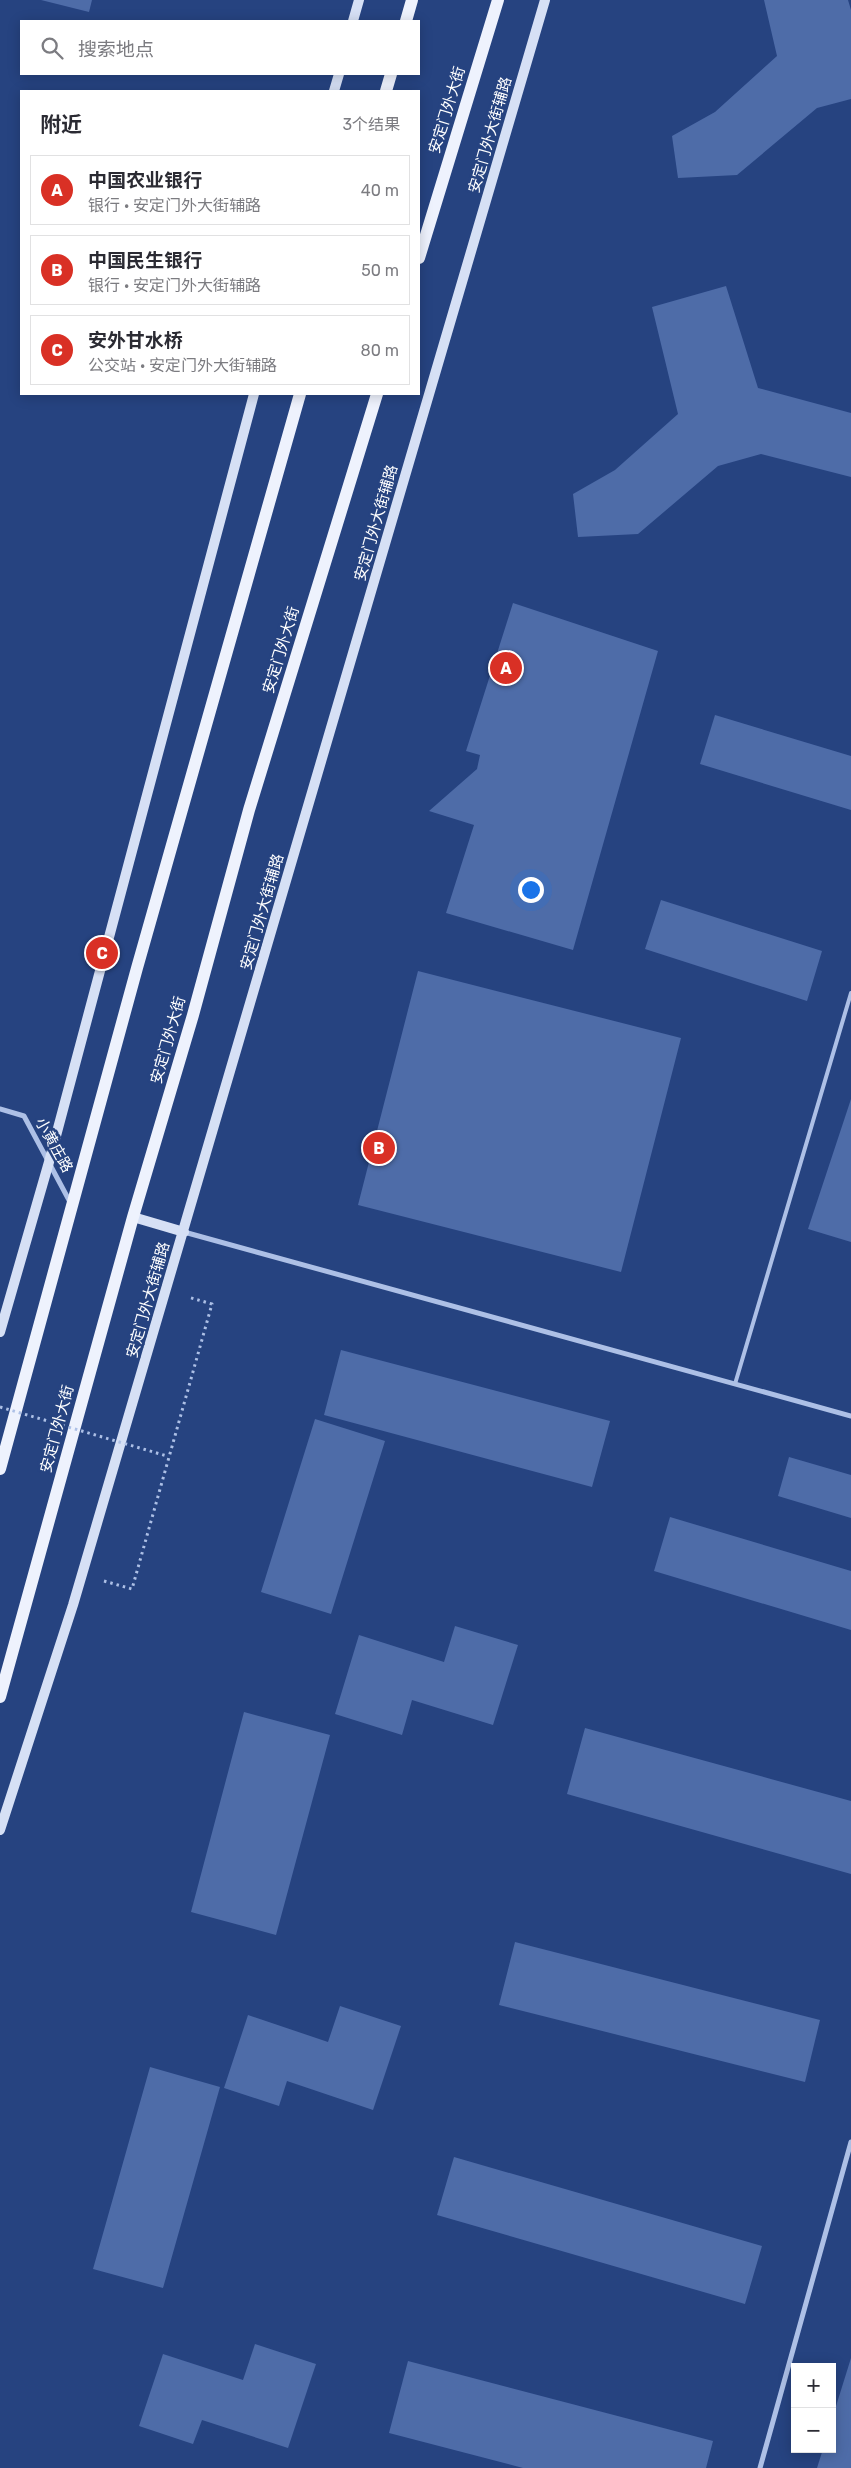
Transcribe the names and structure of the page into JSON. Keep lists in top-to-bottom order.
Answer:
{
  "streets": {
    "main road": ["安定门外大街"],
    "street": ["安定门外大街辅路", "小黄庄路"]
  },
  "page": {
    "search": "搜索地点",
    "heading": ["附近", "3个结果"],
    "list": [
      {
        "mark": "A",
        "name": "中国农业银行",
        "note": "银行 · 安定门外大街辅路",
        "value": "40 m"
      },
      {
        "mark": "B",
        "name": "中国民生银行",
        "note": "银行 · 安定门外大街辅路",
        "value": "50 m"
      },
      {
        "mark": "C",
        "name": "安外甘水桥",
        "note": "公交站 · 安定门外大街辅路",
        "value": "80 m"
      }
    ],
    "pins": ["A", "C", "B"],
    "map_buttons": ["+", "−"]
  }
}
